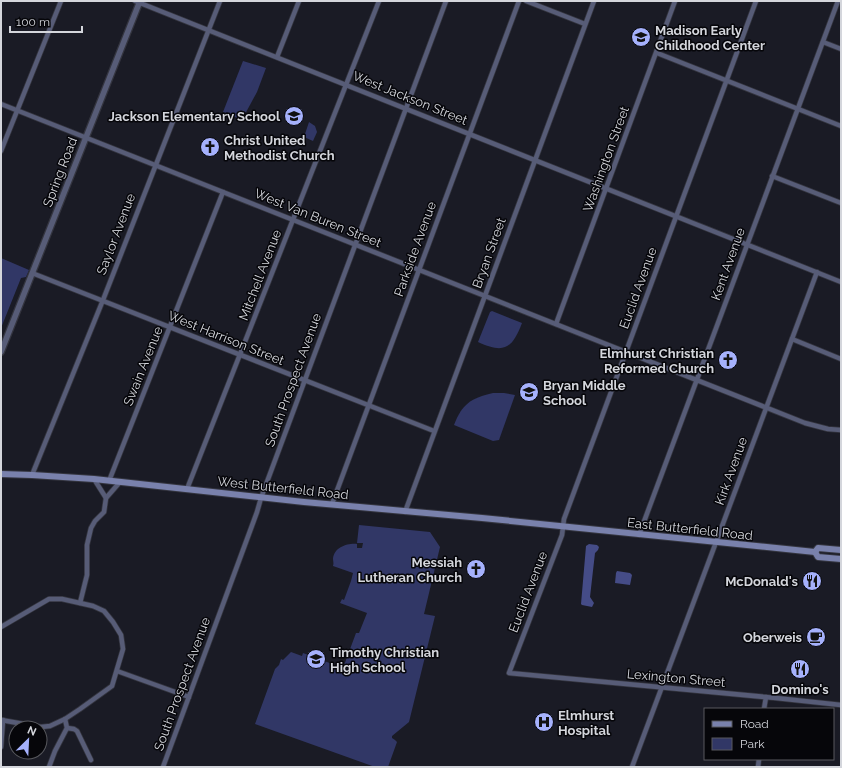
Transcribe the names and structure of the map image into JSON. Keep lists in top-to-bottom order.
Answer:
{
  "streets": {
    "main road": ["West Butterfield Road", "East Butterfield Road"],
    "street": [
      "West Jackson Street",
      "Washington Street",
      "Spring Road",
      "West Van Buren Street",
      "Saylor Avenue",
      "Parkside Avenue",
      "Bryan Street",
      "Kent Avenue",
      "Mitchell Avenue",
      "Euclid Avenue",
      "West Harrison Street",
      "Swain Avenue",
      "South Prospect Avenue",
      "Kirk Avenue",
      "Lexington Street"
    ]
  },
  "crossings": [
    ["West Jackson Street", "Washington Street"],
    ["West Jackson Street", "Spring Road"],
    ["West Jackson Street", "Saylor Avenue"],
    ["West Jackson Street", "Parkside Avenue"],
    ["West Jackson Street", "Bryan Street"],
    ["West Jackson Street", "Kent Avenue"],
    ["West Jackson Street", "Mitchell Avenue"],
    ["West Jackson Street", "Euclid Avenue"],
    ["West Jackson Street", "South Prospect Avenue"],
    ["West Jackson Street", "Kirk Avenue"],
    ["Washington Street", "West Van Buren Street"],
    ["Spring Road", "West Van Buren Street"],
    ["Spring Road", "West Harrison Street"],
    ["West Van Buren Street", "Saylor Avenue"],
    ["West Van Buren Street", "Parkside Avenue"],
    ["West Van Buren Street", "Bryan Street"],
    ["West Van Buren Street", "Kent Avenue"],
    ["West Van Buren Street", "Mitchell Avenue"],
    ["West Van Buren Street", "Euclid Avenue"],
    ["West Van Buren Street", "Swain Avenue"],
    ["West Van Buren Street", "South Prospect Avenue"],
    ["West Van Buren Street", "Kirk Avenue"],
    ["Saylor Avenue", "West Harrison Street"],
    ["Saylor Avenue", "West Butterfield Road"],
    ["Parkside Avenue", "West Harrison Street"],
    ["Parkside Avenue", "West Butterfield Road"],
    ["Bryan Street", "West Harrison Street"],
    ["Bryan Street", "West Butterfield Road"],
    ["Kent Avenue", "East Butterfield Road"],
    ["Mitchell Avenue", "West Harrison Street"],
    ["Mitchell Avenue", "West Butterfield Road"],
    ["Euclid Avenue", "West Butterfield Road"],
    ["Euclid Avenue", "East Butterfield Road"],
    ["Euclid Avenue", "Lexington Street"],
    ["West Harrison Street", "Swain Avenue"],
    ["West Harrison Street", "South Prospect Avenue"],
    ["Swain Avenue", "West Butterfield Road"],
    ["South Prospect Avenue", "West Butterfield Road"],
    ["Kirk Avenue", "East Butterfield Road"],
    ["Kirk Avenue", "Lexington Street"],
    ["West Butterfield Road", "East Butterfield Road"]
  ],
  "places": {
    "school or university": [
      "Madison Early Childhood Center",
      "Jackson Elementary School",
      "Bryan Middle School",
      "Timothy Christian High School"
    ],
    "church": ["Christ United Methodist Church", "Elmhurst Christian Reformed Church", "Messiah Lutheran Church"],
    "restaurant": ["McDonald's", "Domino's"],
    "cafe": ["Oberweis"],
    "hospital": ["Elmhurst Hospital"]
  },
  "legend": ["Road", "Park"],
  "scale_bar": "100 m",
  "north": "top right"
}
